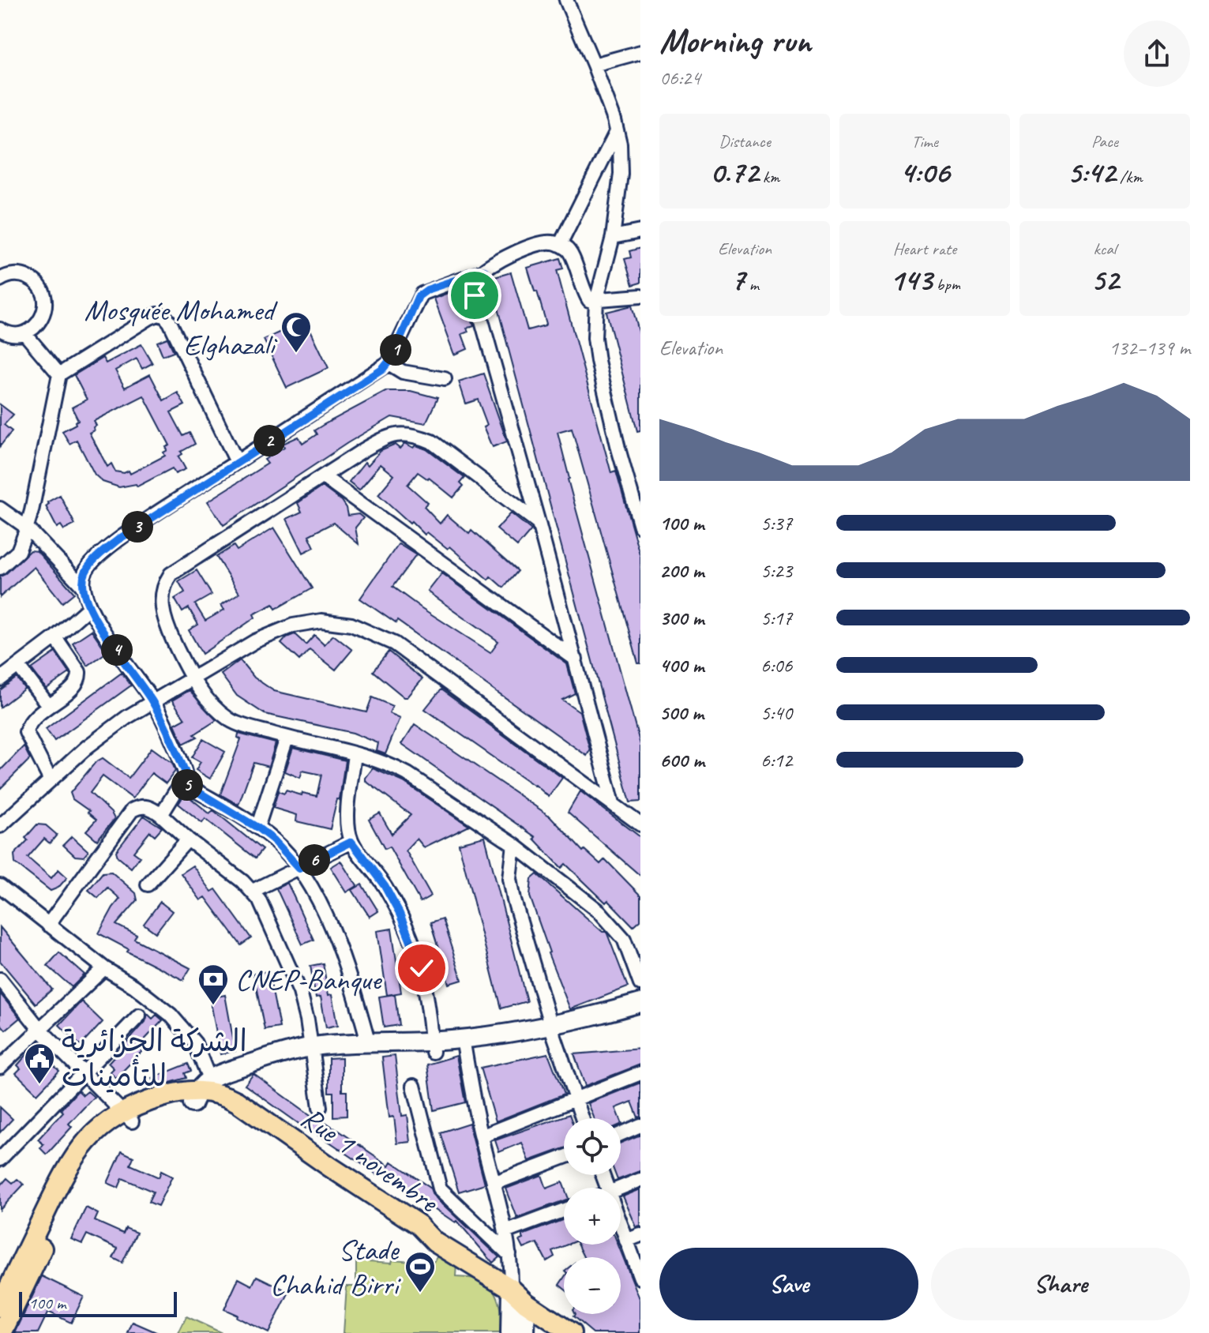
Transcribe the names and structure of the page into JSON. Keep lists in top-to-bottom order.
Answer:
{
  "streets": {
    "main road": ["Rue 1 novembre"]
  },
  "places": {
    "mosque": ["Mosquée Mohamed Elghazali"],
    "bank": ["CNEP-Banque"],
    "public building": ["الشركة الجزائرية للتأمينات"],
    "sports": ["Stade Chahid Birri"]
  },
  "scale_bar": "100 m",
  "page": {
    "heading": ["Morning run", "06:24"],
    "stats": [
      ["Distance", "0.72 km"],
      ["Time", "4:06"],
      ["Pace", "5:42 /km"],
      ["Elevation", "7 m"],
      ["Heart rate", "143 bpm"],
      ["kcal", "52"]
    ],
    "chart": ["Elevation", "132–139 m"],
    "pins": [
      "1",
      "2",
      "3",
      "4",
      "5",
      "6"
    ],
    "list": [
      {
        "name": "100 m",
        "note": "5:37"
      },
      {
        "name": "200 m",
        "note": "5:23"
      },
      {
        "name": "300 m",
        "note": "5:17"
      },
      {
        "name": "400 m",
        "note": "6:06"
      },
      {
        "name": "500 m",
        "note": "5:40"
      },
      {
        "name": "600 m",
        "note": "6:12"
      }
    ],
    "map_buttons": ["+", "−"],
    "buttons": ["Save", "Share"],
    "scale": "100 m"
  }
}
